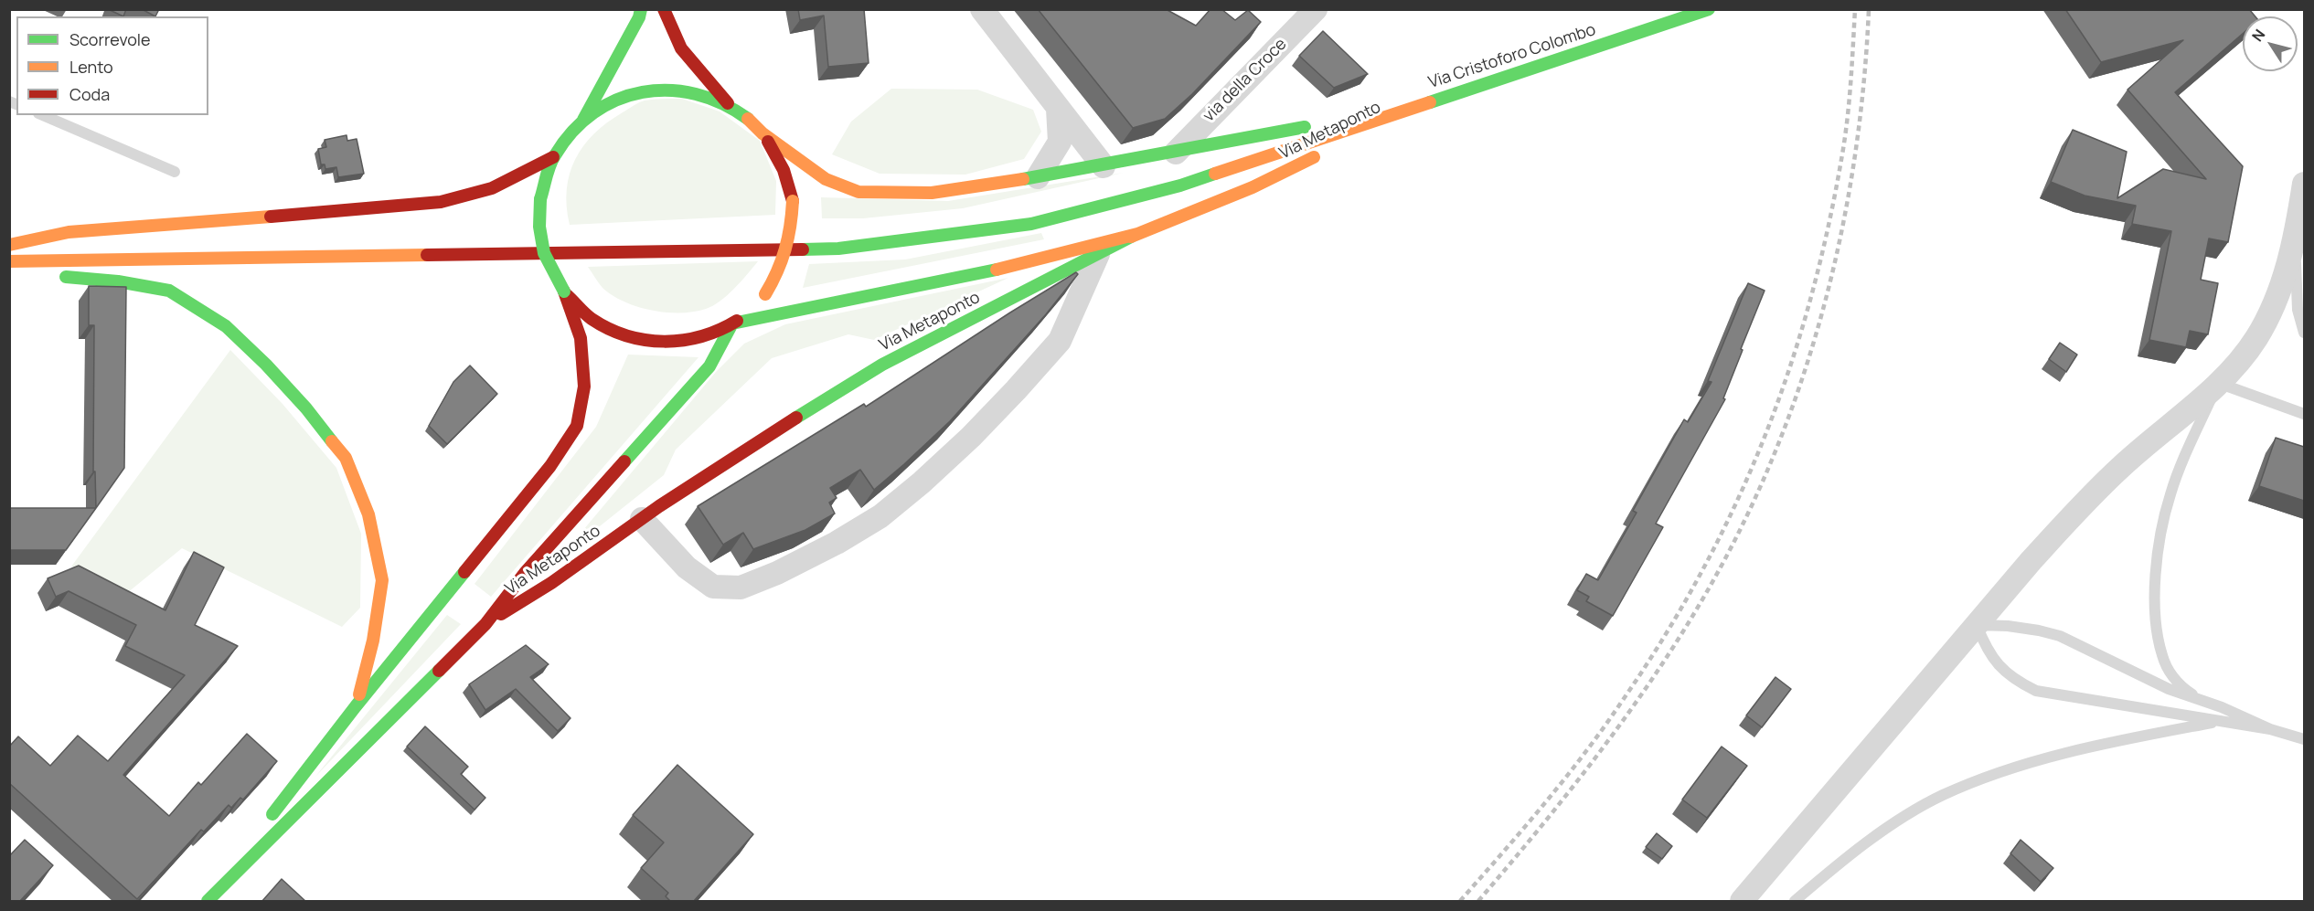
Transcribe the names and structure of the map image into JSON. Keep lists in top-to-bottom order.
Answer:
{
  "streets": {
    "main road": ["Via Cristoforo Colombo", "Via Metaponto"],
    "street": ["via della Croce"]
  },
  "crossings": [
    ["Via Cristoforo Colombo", "Via Metaponto"]
  ],
  "legend": ["Scorrevole", "Lento", "Coda"],
  "north": "top left"
}
